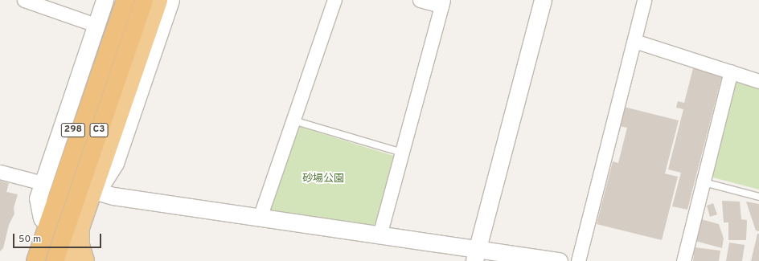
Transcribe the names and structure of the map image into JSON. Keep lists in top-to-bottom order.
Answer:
{
  "streets": {
    "highway": ["298", "C3"]
  },
  "parks": ["砂場公園"],
  "scale_bar": "50 m"
}
